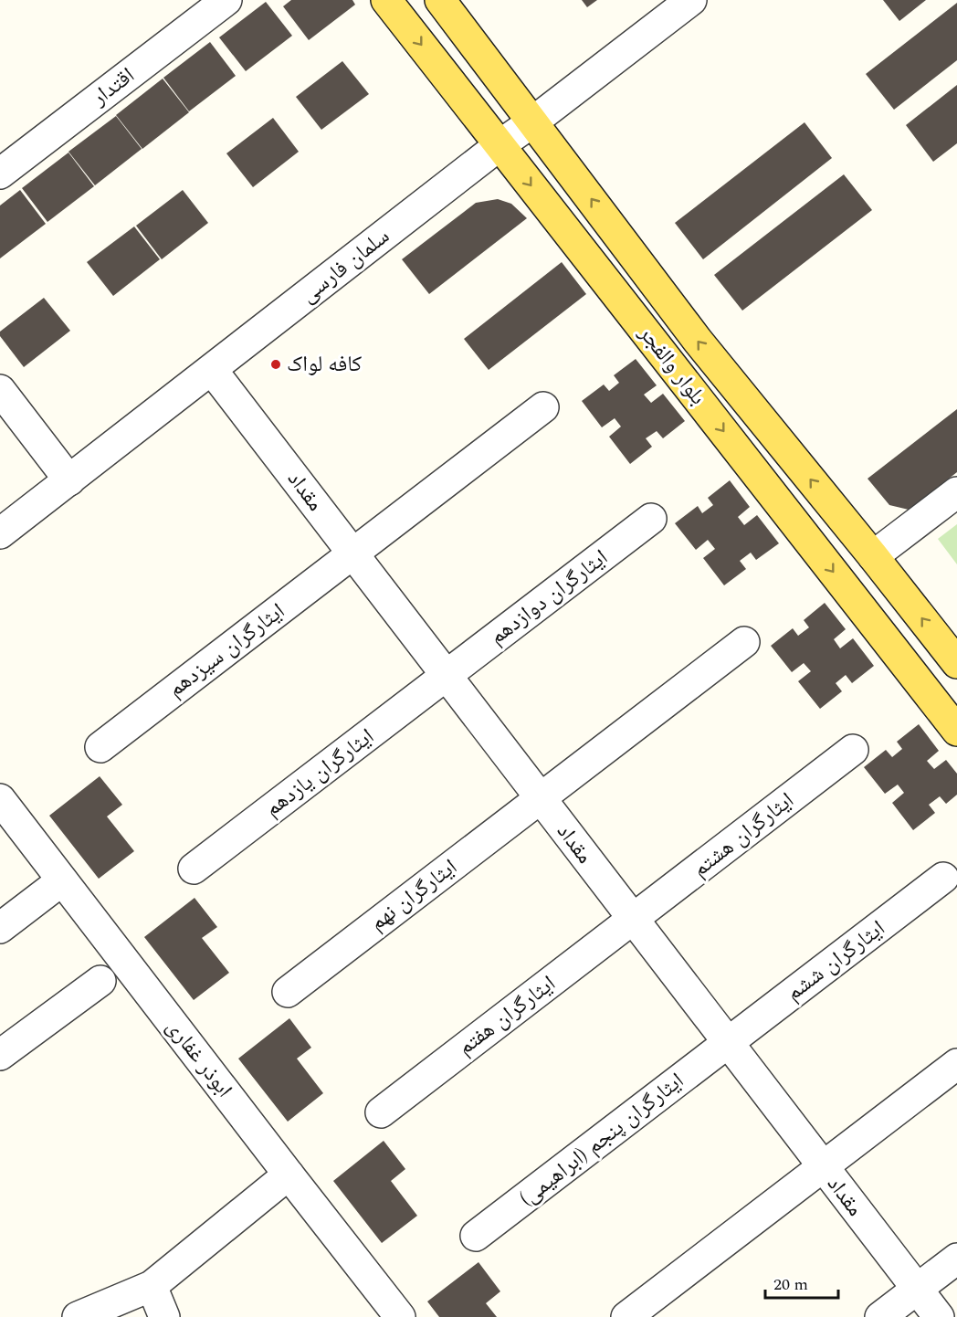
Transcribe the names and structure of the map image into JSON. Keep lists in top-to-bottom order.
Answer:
{
  "streets": {
    "main road": ["بلوار والفجر"],
    "street": [
      "اقتدار",
      "سلمان فارسی",
      "مقداد",
      "ایثارگران دوازدهم",
      "ایثارگران سیزدهم",
      "ایثارگران یازدهم",
      "ایثارگران هشتم",
      "ایثارگران نهم",
      "ایثارگران ششم",
      "ایثارگران هفتم",
      "ابوذر غفاری",
      "ایثارگران پنجم (ابراهیمی)"
    ]
  },
  "crossings": [
    ["سلمان فارسی", "بلوار والفجر"],
    ["سلمان فارسی", "مقداد"],
    ["مقداد", "ایثارگران دوازدهم"],
    ["مقداد", "ایثارگران سیزدهم"],
    ["مقداد", "ایثارگران یازدهم"],
    ["مقداد", "ایثارگران هشتم"],
    ["مقداد", "ایثارگران نهم"],
    ["مقداد", "ایثارگران ششم"],
    ["مقداد", "ایثارگران هفتم"],
    ["مقداد", "ایثارگران پنجم (ابراهیمی)"],
    ["ایثارگران دوازدهم", "ایثارگران یازدهم"],
    ["ایثارگران هشتم", "ایثارگران هفتم"],
    ["ایثارگران ششم", "ایثارگران پنجم (ابراهیمی)"]
  ],
  "places": ["کافه لواک"],
  "scale_bar": "20 m"
}
